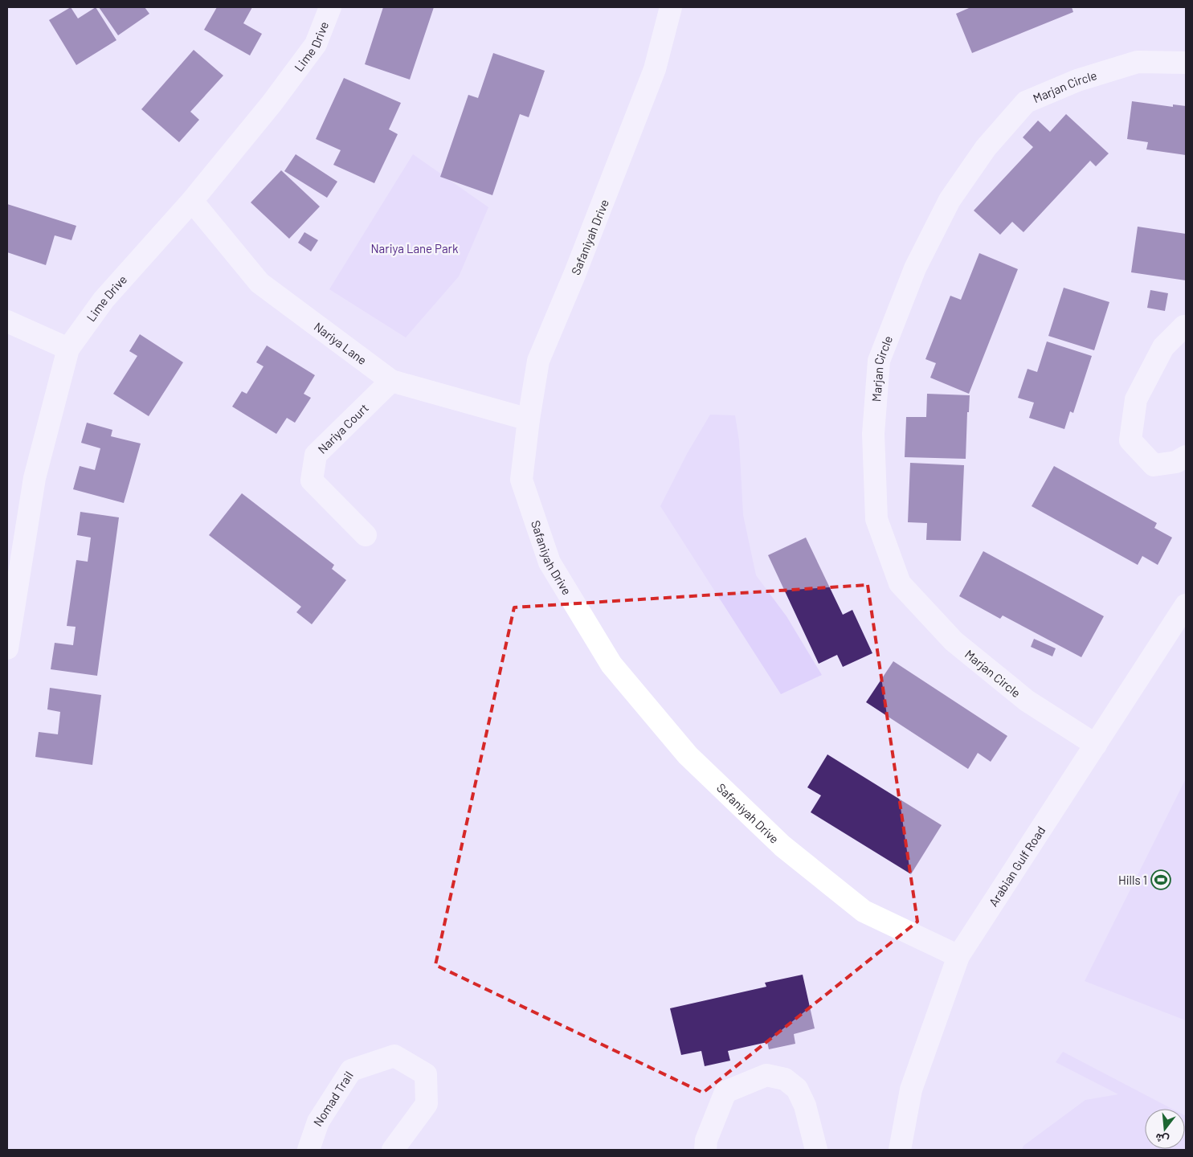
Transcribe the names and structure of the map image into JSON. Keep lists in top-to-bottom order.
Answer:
{
  "streets": {
    "street": [
      "Lime Drive",
      "Marjan Circle",
      "Safaniyah Drive",
      "Nariya Lane",
      "Nariya Court",
      "Arabian Gulf Road",
      "Nomad Trail"
    ]
  },
  "crossings": [
    ["Lime Drive", "Nariya Lane"],
    ["Marjan Circle", "Arabian Gulf Road"],
    ["Safaniyah Drive", "Nariya Lane"],
    ["Safaniyah Drive", "Arabian Gulf Road"],
    ["Nariya Lane", "Nariya Court"]
  ],
  "parks": ["Nariya Lane Park"],
  "places": {
    "sports": ["Hills 1"]
  },
  "north": "bottom"
}
